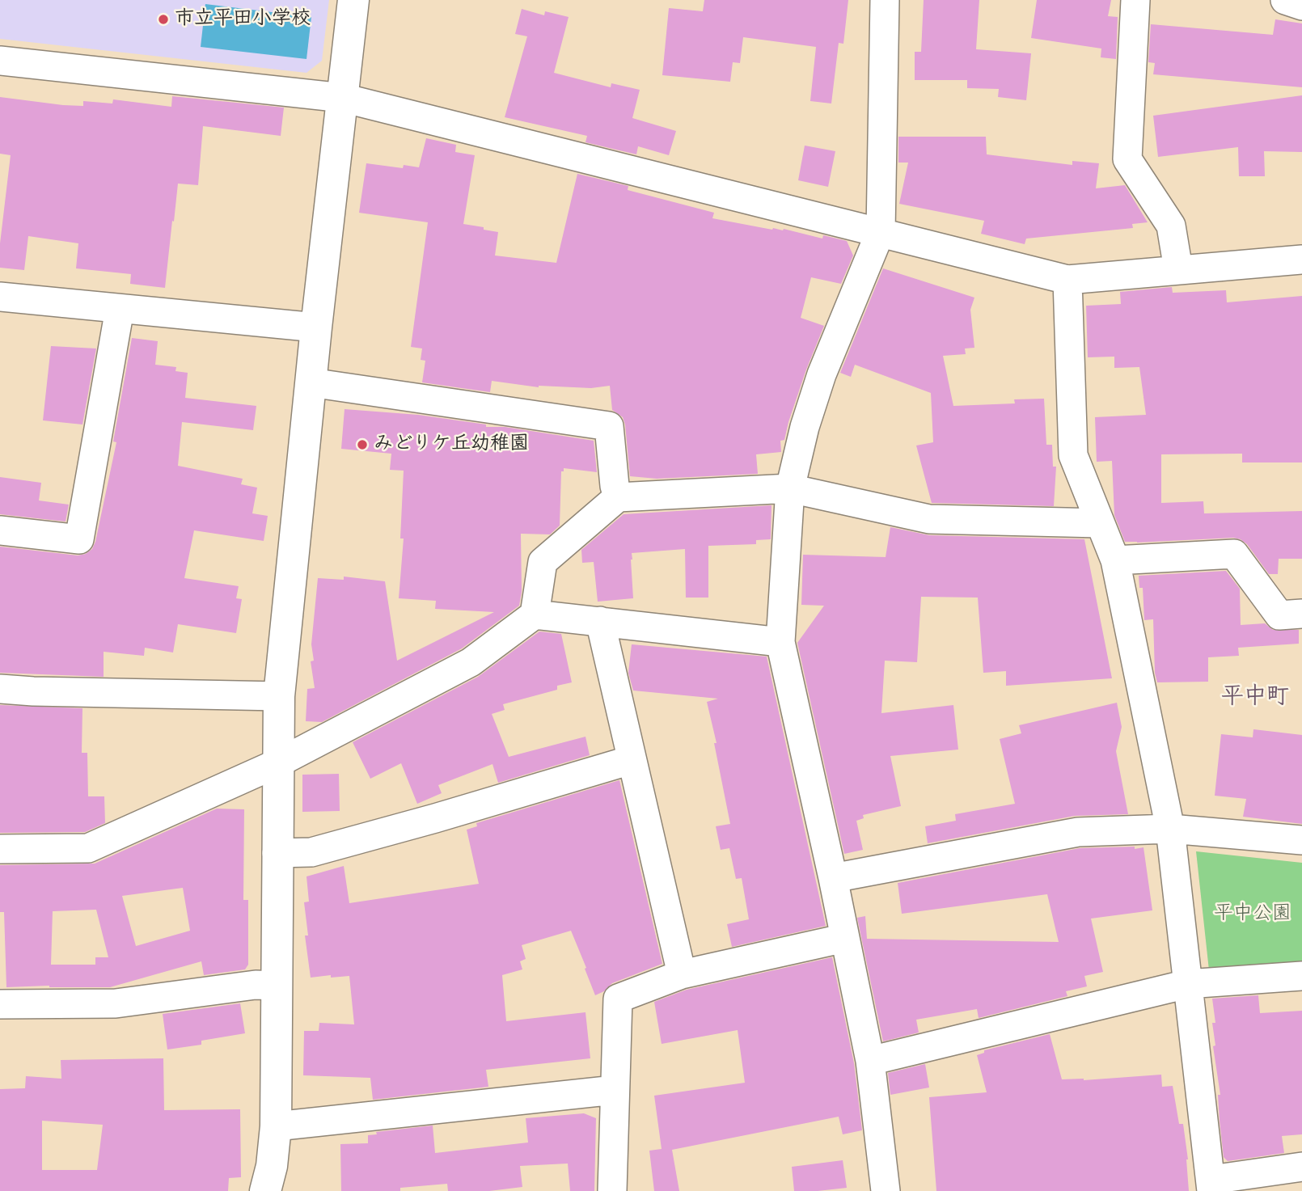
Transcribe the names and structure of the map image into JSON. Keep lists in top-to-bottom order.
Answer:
{
  "districts": ["平中町"],
  "parks": ["平中公園"],
  "places": ["市立平田小学校", "みどりケ丘幼稚園"]
}
